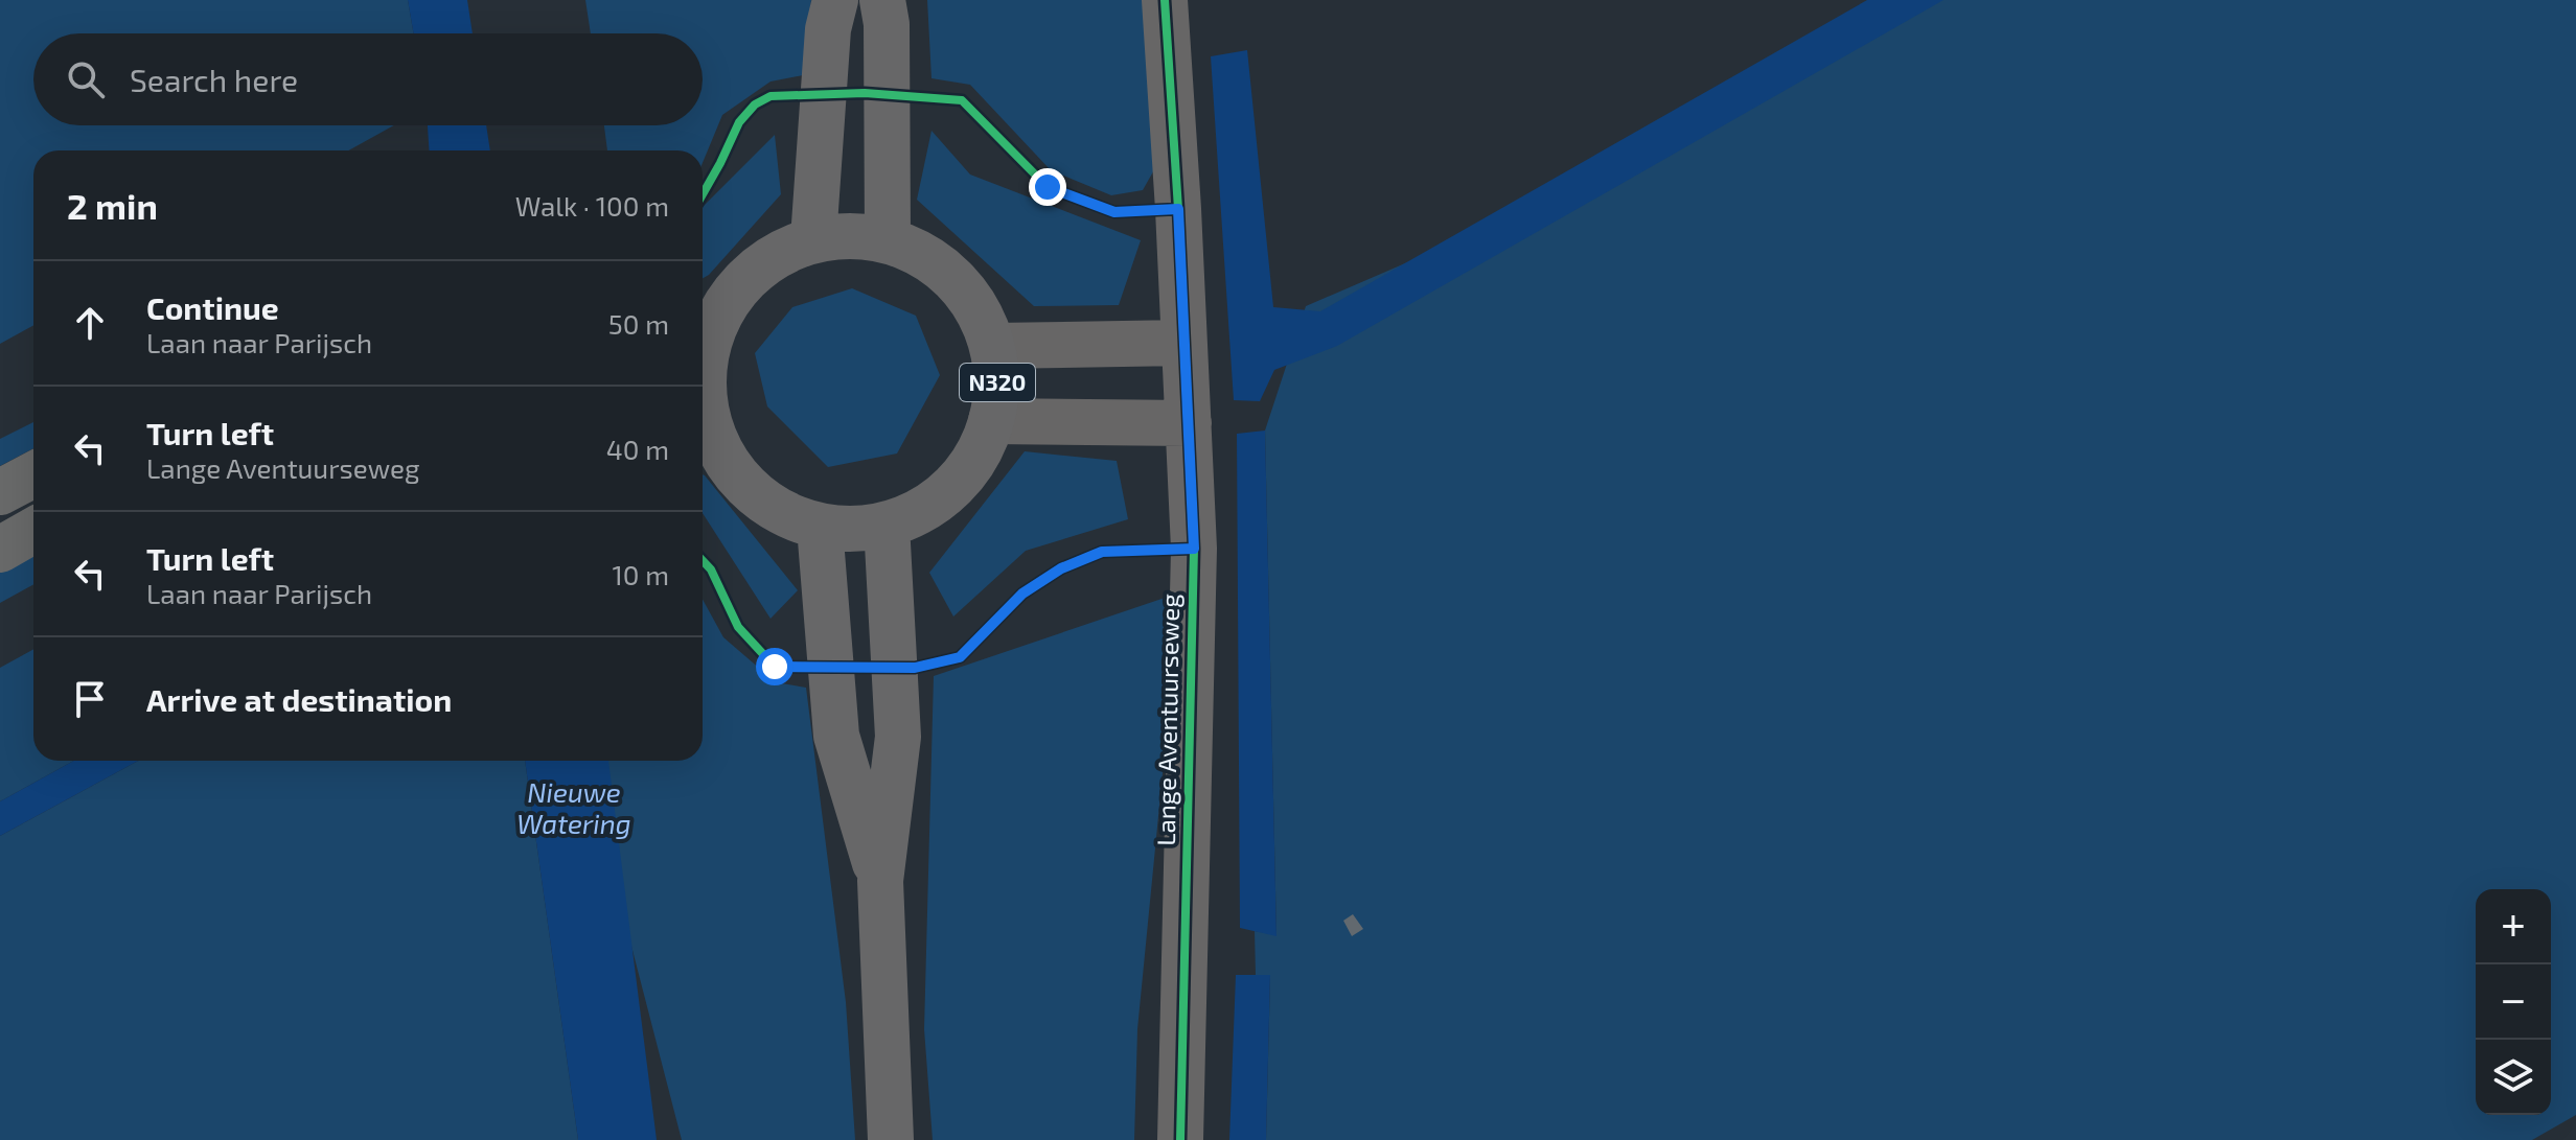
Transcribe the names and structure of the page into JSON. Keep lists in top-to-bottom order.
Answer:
{
  "streets": {
    "main road": ["N320"],
    "street": ["Lange Aventuurseweg"]
  },
  "water": ["Nieuwe Watering"],
  "page": {
    "search": "Search here",
    "heading": ["2 min", "Walk · 100 m"],
    "list": [
      ["Continue", "Laan naar Parijsch", "50 m"],
      ["Turn left", "Lange Aventuurseweg", "40 m"],
      ["Turn left", "Laan naar Parijsch", "10 m"],
      "Arrive at destination"
    ],
    "map_buttons": ["+", "−"]
  }
}
